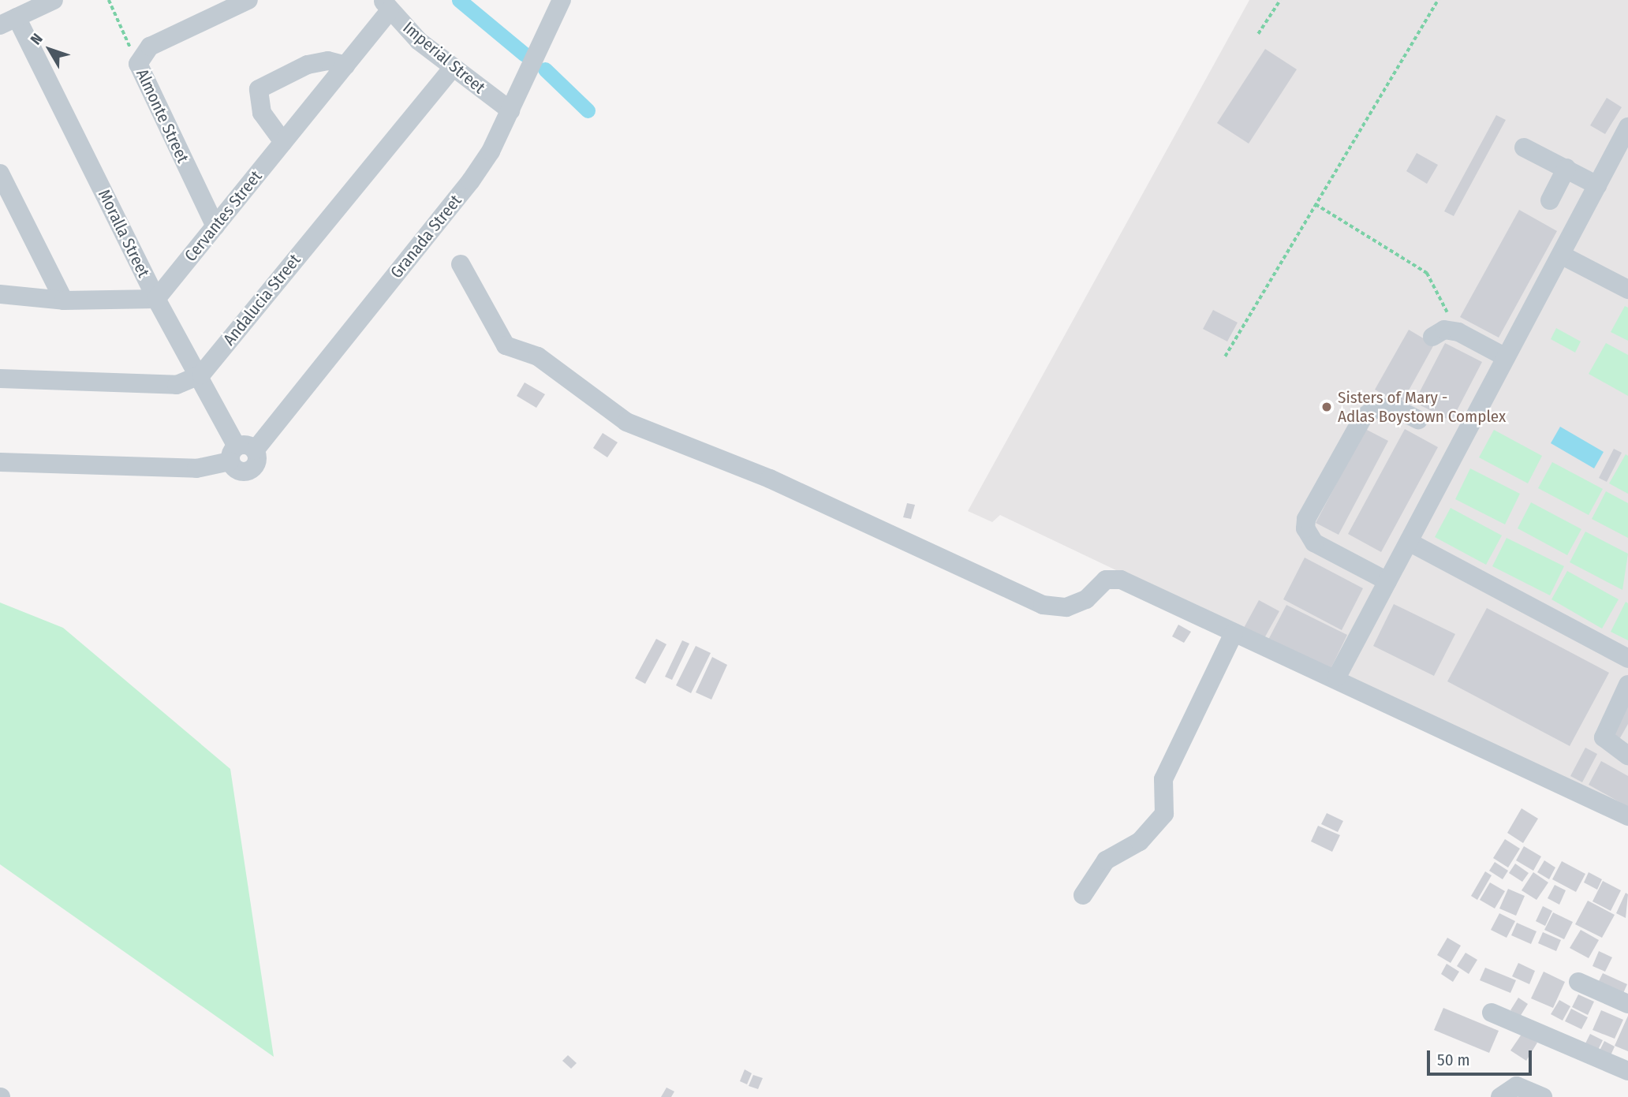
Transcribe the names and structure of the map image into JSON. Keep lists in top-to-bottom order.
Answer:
{
  "streets": {
    "street": [
      "Imperial Street",
      "Almonte Street",
      "Cervantes Street",
      "Moralla Street",
      "Granada Street",
      "Andalucia Street"
    ]
  },
  "crossings": [
    ["Imperial Street", "Cervantes Street"],
    ["Imperial Street", "Granada Street"],
    ["Imperial Street", "Andalucia Street"],
    ["Almonte Street", "Cervantes Street"],
    ["Cervantes Street", "Moralla Street"],
    ["Moralla Street", "Granada Street"],
    ["Moralla Street", "Andalucia Street"]
  ],
  "places": ["Sisters of Mary - Adlas Boystown Complex"],
  "scale_bar": "50 m",
  "north": "top left"
}
